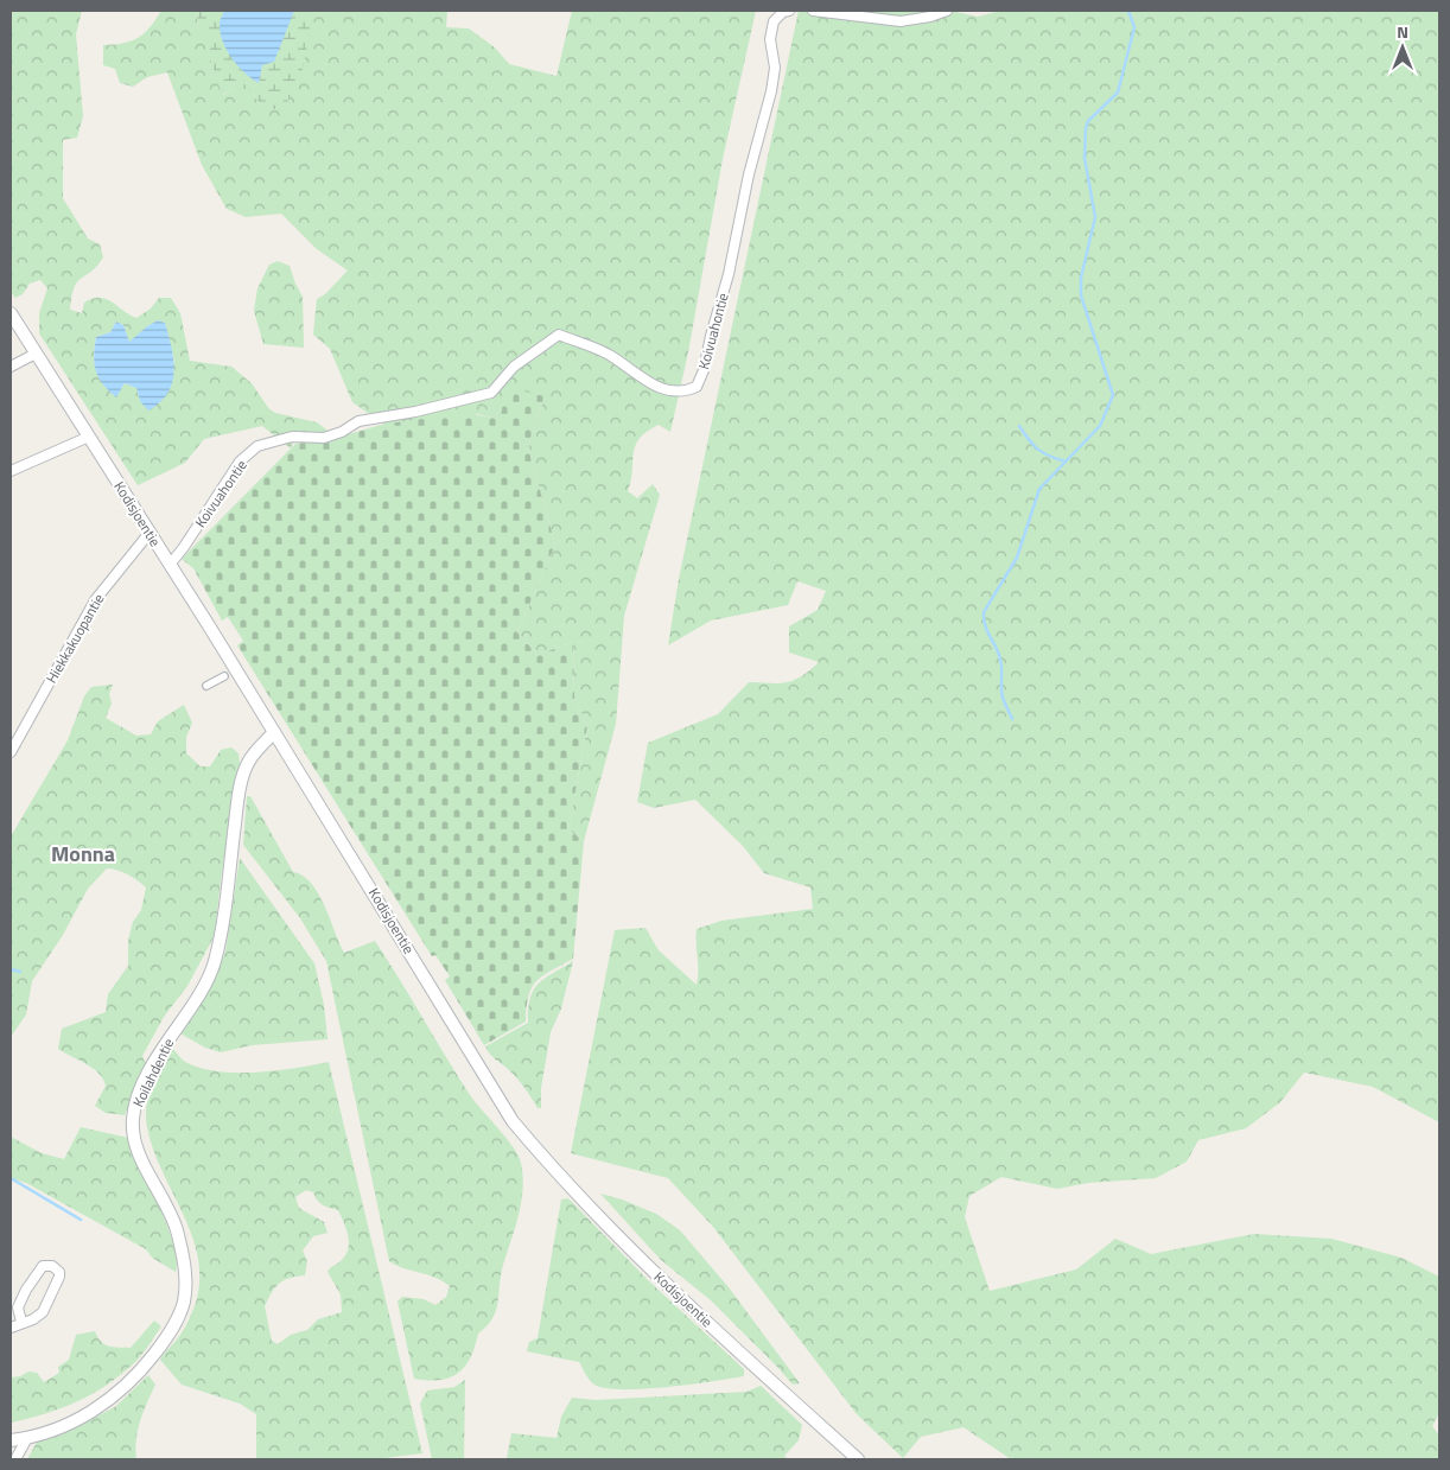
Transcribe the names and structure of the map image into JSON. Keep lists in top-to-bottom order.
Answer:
{
  "streets": {
    "street": [
      "Koivuahontie",
      "Kodisjoentie",
      "Hiekkakuopantie",
      "Koilahdentie"
    ]
  },
  "crossings": [
    ["Koivuahontie", "Kodisjoentie"],
    ["Kodisjoentie", "Hiekkakuopantie"],
    ["Kodisjoentie", "Koilahdentie"]
  ],
  "districts": ["Monna"],
  "north": "top"
}
